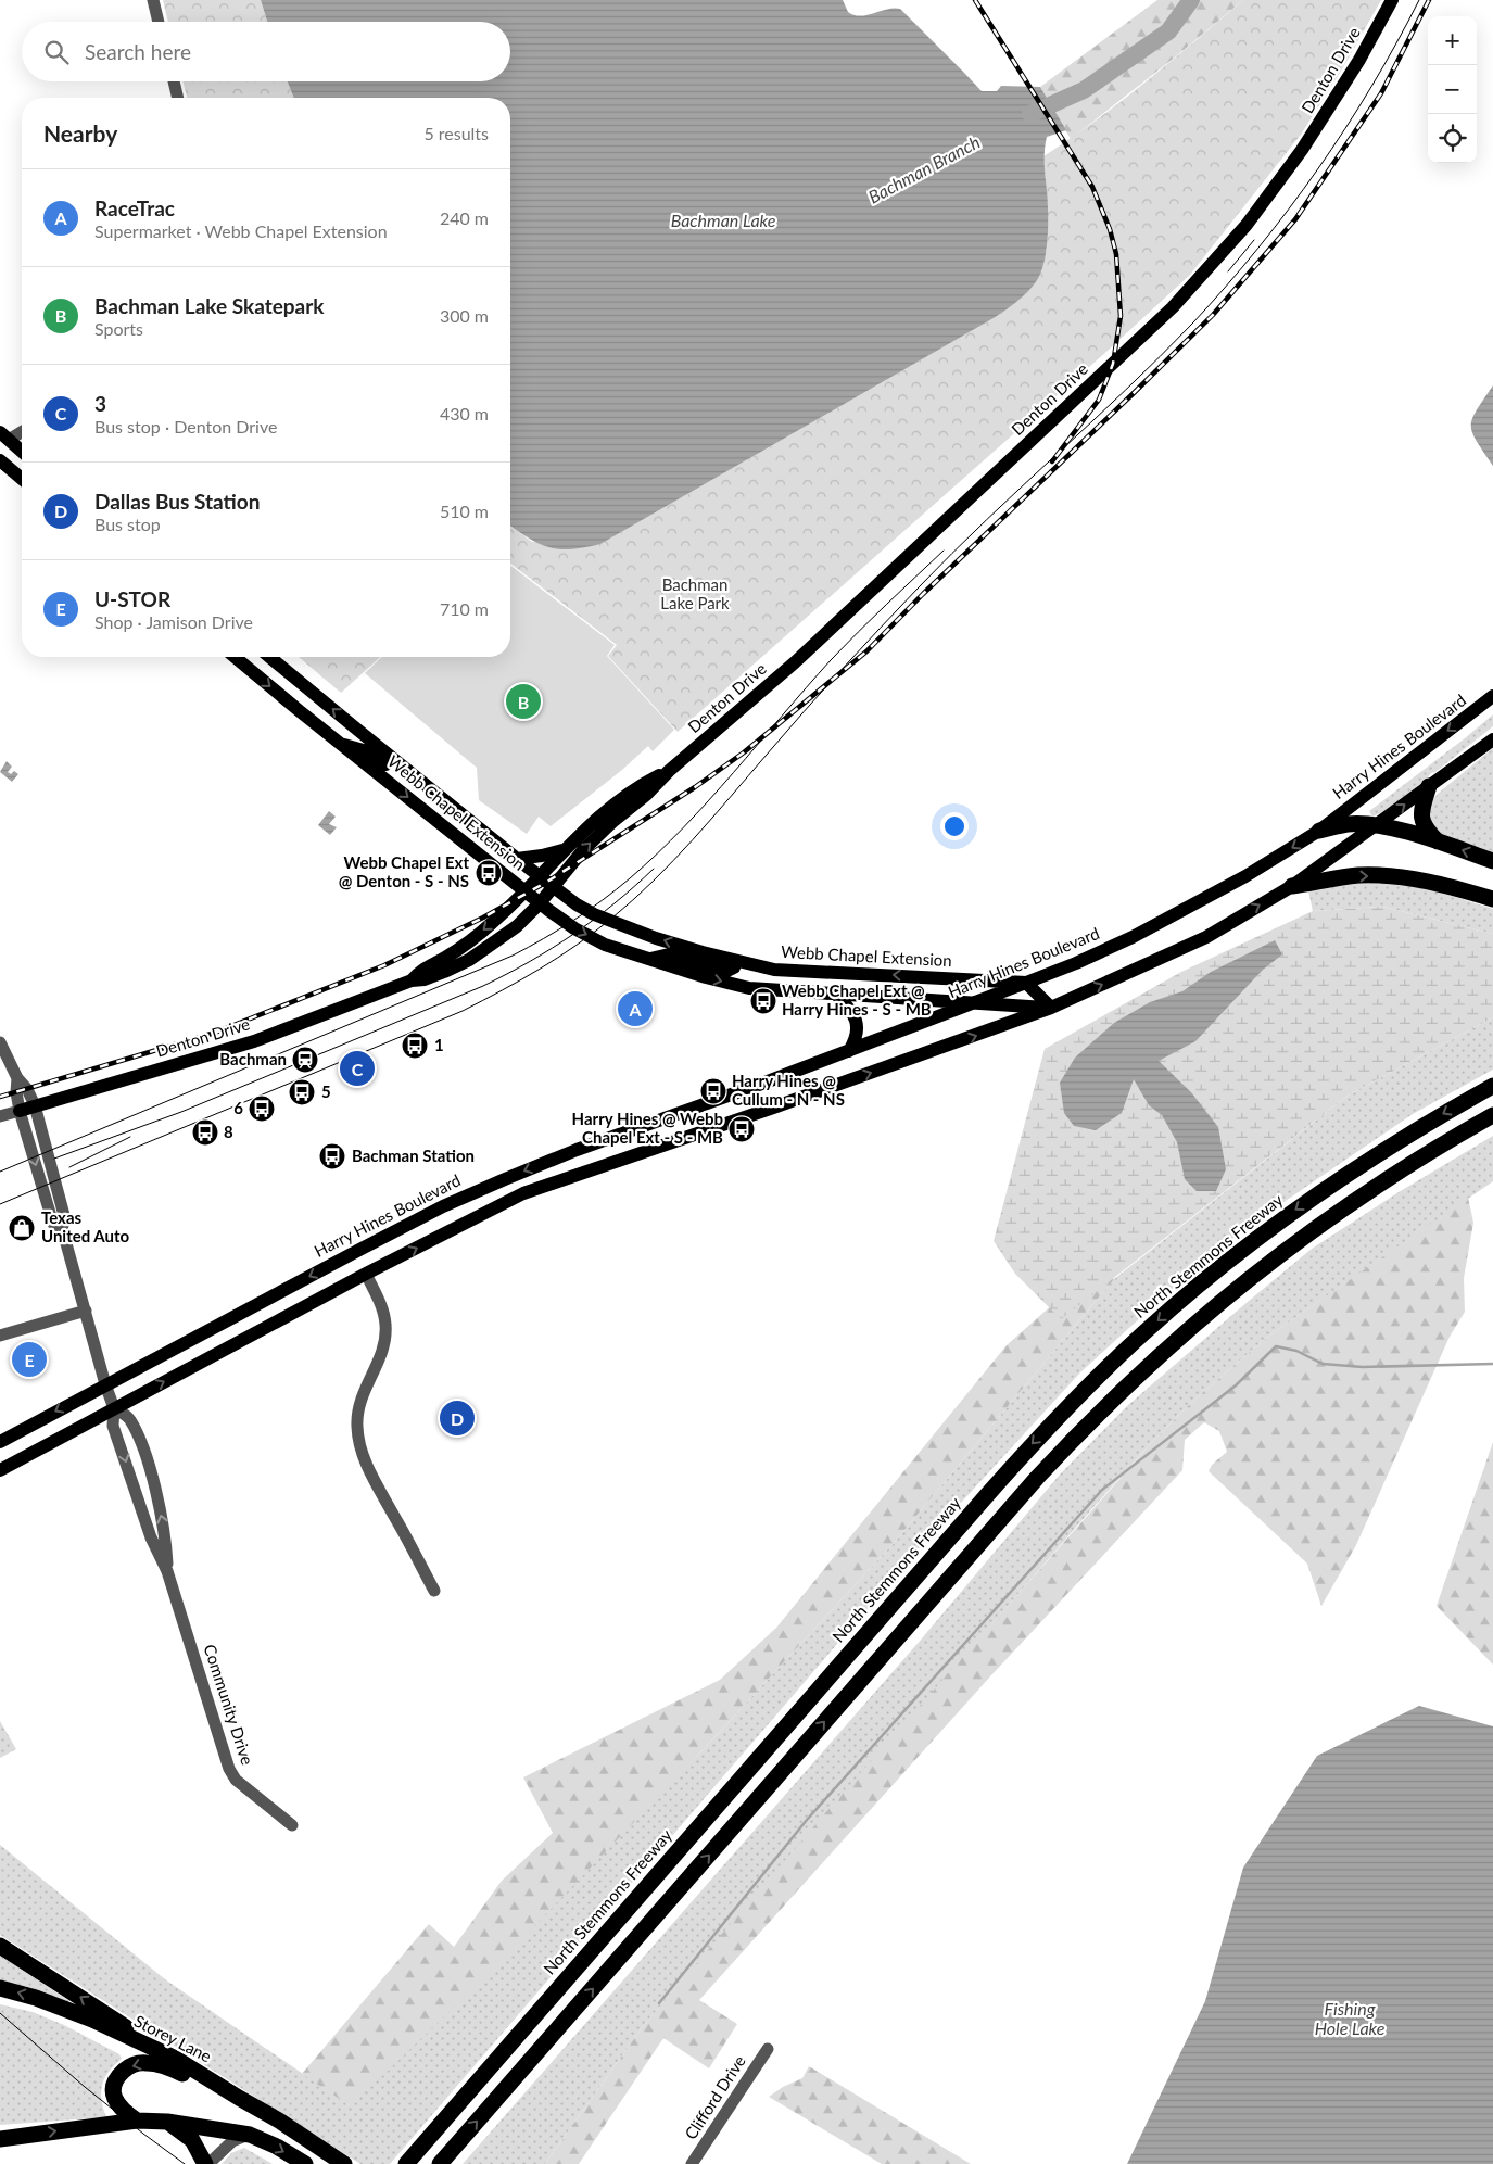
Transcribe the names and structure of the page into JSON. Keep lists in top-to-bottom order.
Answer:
{
  "streets": {
    "highway": ["North Stemmons Freeway", "Storey Lane"],
    "main road": ["Denton Drive", "Harry Hines Boulevard", "Webb Chapel Extension"],
    "street": ["Community Drive", "Clifford Drive"]
  },
  "crossings": [
    ["Denton Drive", "Webb Chapel Extension"],
    ["Denton Drive", "Community Drive"],
    ["Harry Hines Boulevard", "Webb Chapel Extension"],
    ["Harry Hines Boulevard", "Community Drive"]
  ],
  "water": ["Bachman Branch", "Bachman Lake", "Fishing Hole Lake"],
  "parks": ["Bachman Lake Park"],
  "places": {
    "bus stop": [
      "Webb Chapel Ext @ Denton - S - NS",
      "Webb Chapel Ext @ Harry Hines - S - MB",
      "1",
      "Harry Hines @ Cullum - N - NS",
      "5",
      "6",
      "Harry Hines @ Webb Chapel Ext - S - MB",
      "8",
      "Bachman Station"
    ],
    "station": ["Bachman"],
    "shop": ["Texas United Auto"]
  },
  "page": {
    "map_buttons": ["+", "−"],
    "search": "Search here",
    "heading": ["Nearby", "5 results"],
    "list": [
      {
        "mark": "A",
        "name": "RaceTrac",
        "note": "Supermarket · Webb Chapel Extension",
        "value": "240 m"
      },
      {
        "mark": "B",
        "name": "Bachman Lake Skatepark",
        "note": "Sports",
        "value": "300 m"
      },
      {
        "mark": "C",
        "name": "3",
        "note": "Bus stop · Denton Drive",
        "value": "430 m"
      },
      {
        "mark": "D",
        "name": "Dallas Bus Station",
        "note": "Bus stop",
        "value": "510 m"
      },
      {
        "mark": "E",
        "name": "U-STOR",
        "note": "Shop · Jamison Drive",
        "value": "710 m"
      }
    ],
    "pins": [
      "B",
      "A",
      "C",
      "E",
      "D"
    ]
  }
}
